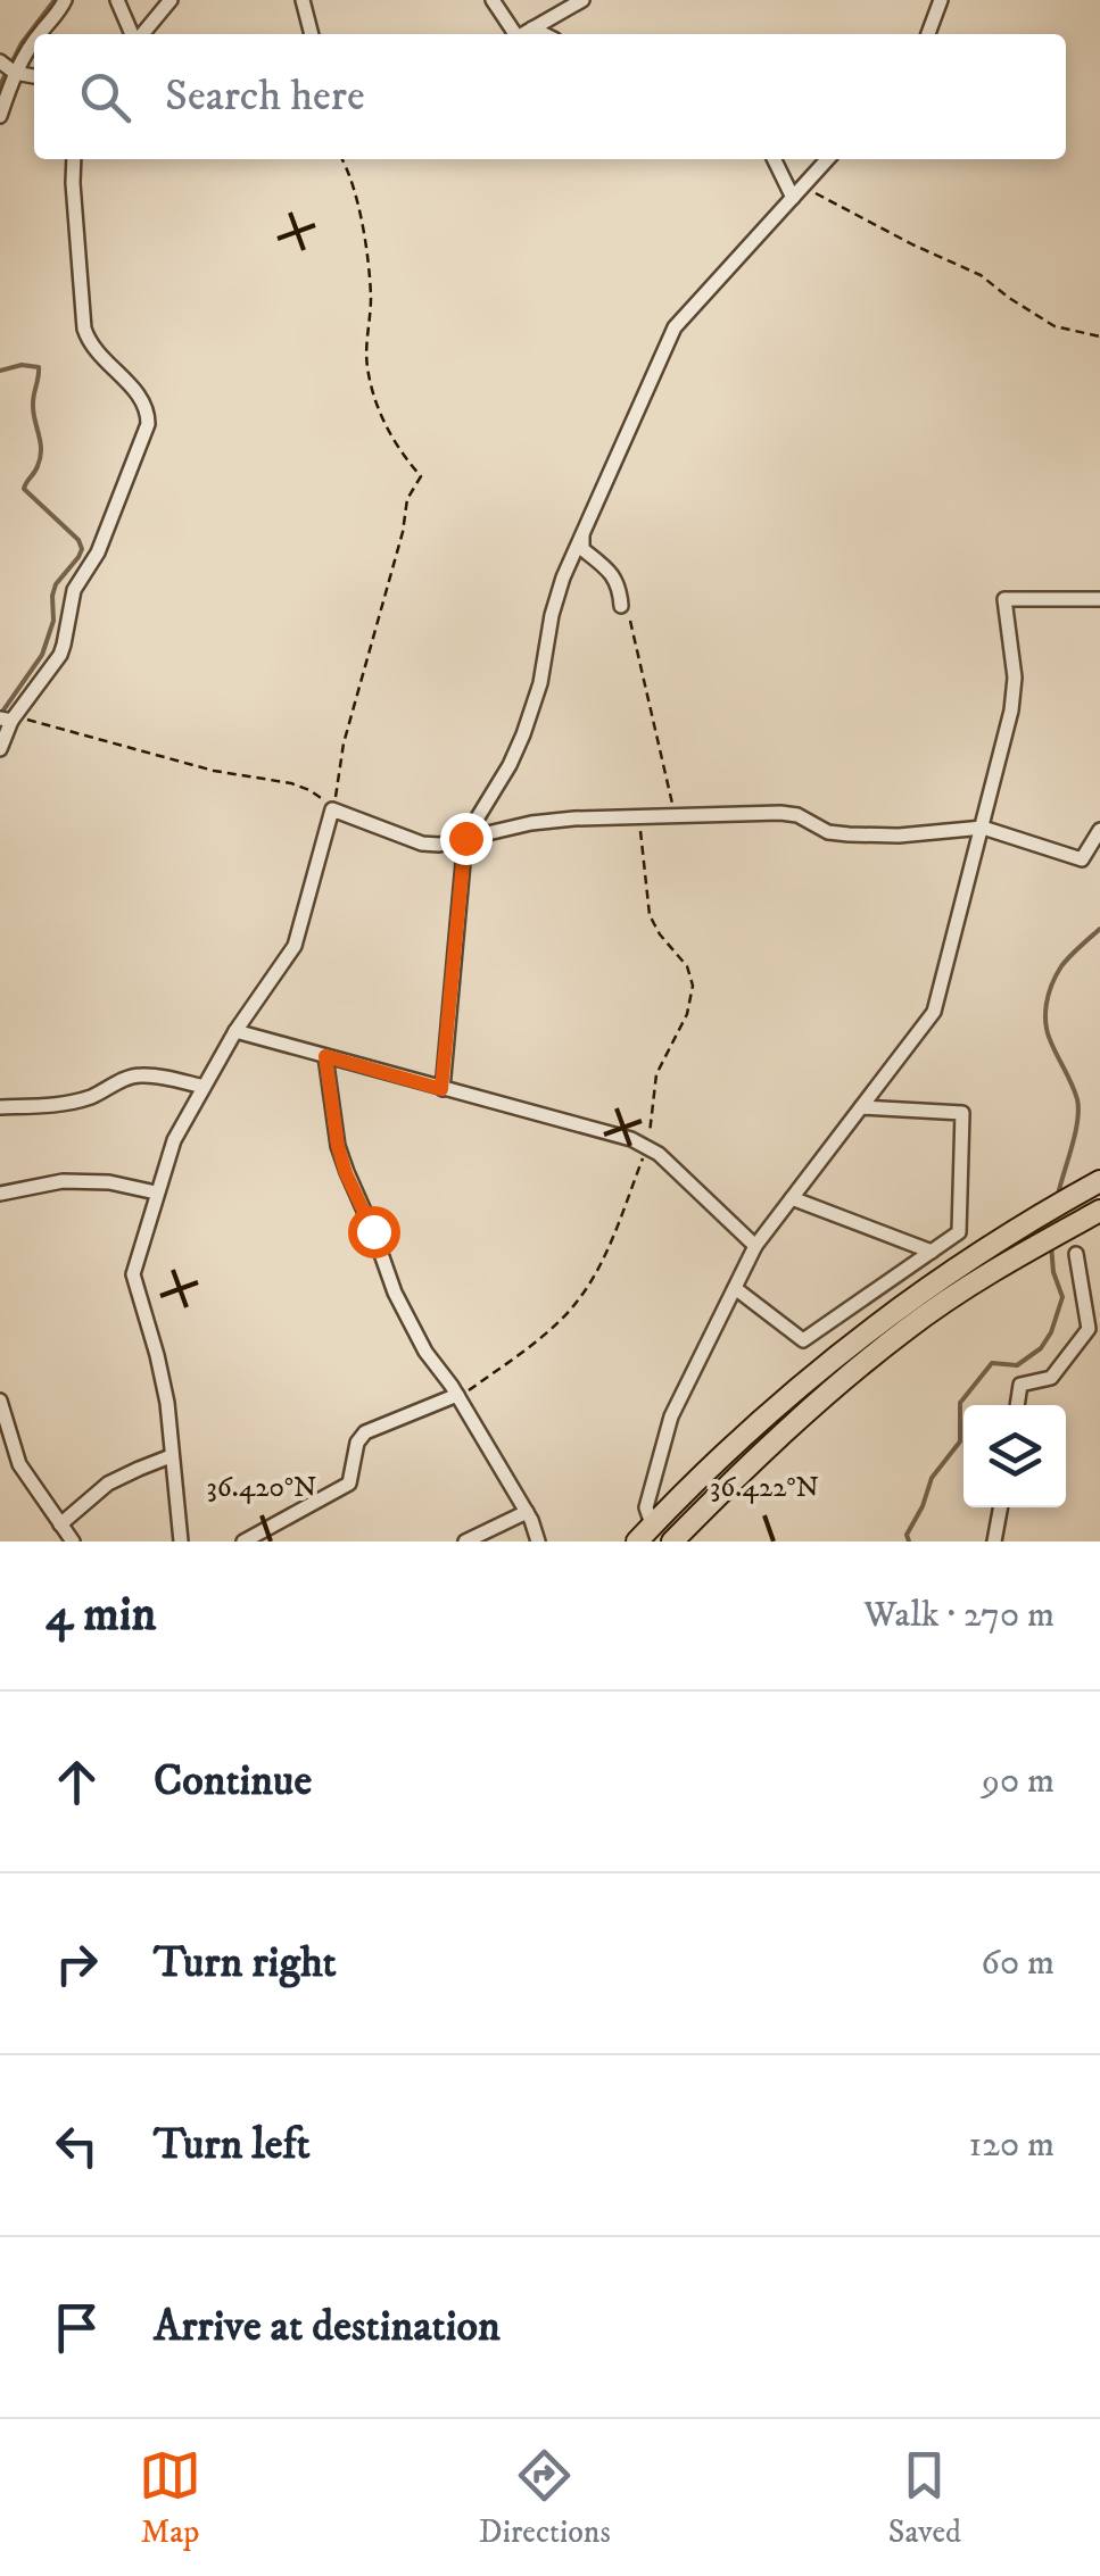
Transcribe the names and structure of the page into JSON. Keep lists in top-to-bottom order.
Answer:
{
  "page": {
    "search": "Search here",
    "heading": ["4 min", "Walk · 270 m"],
    "list": [
      ["Continue", "90 m"],
      ["Turn right", "60 m"],
      ["Turn left", "120 m"],
      "Arrive at destination"
    ],
    "nav": ["Map", "Directions", "Saved"]
  },
  "coordinates": ["36.420°N", "36.422°N"]
}
